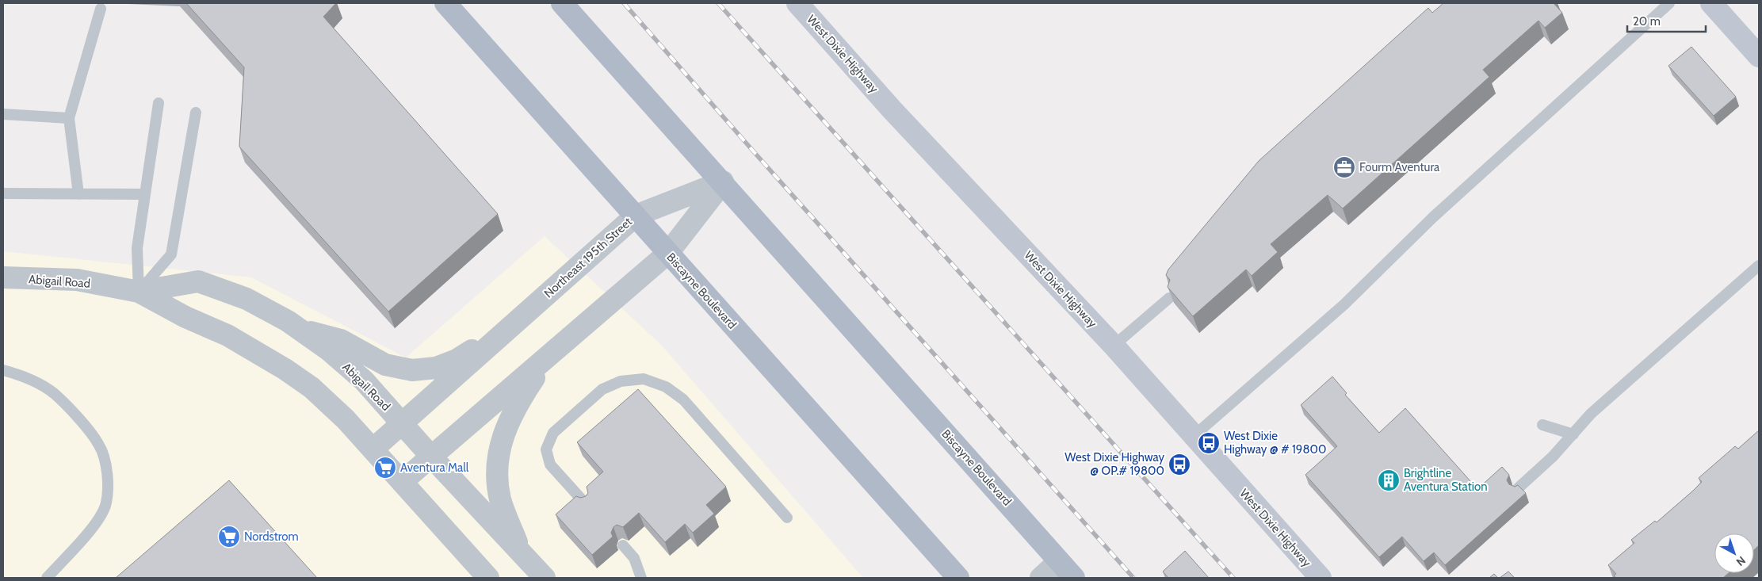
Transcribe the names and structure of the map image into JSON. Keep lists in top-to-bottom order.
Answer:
{
  "streets": {
    "main road": ["Biscayne Boulevard"],
    "street": ["West Dixie Highway", "Northeast 195th Street", "Abigail Road"]
  },
  "crossings": [
    ["Northeast 195th Street", "Abigail Road"],
    ["Northeast 195th Street", "Biscayne Boulevard"]
  ],
  "places": {
    "office": ["Fourm Aventura"],
    "bus stop": ["West Dixie Highway @ # 19800", "West Dixie Highway @ OP.# 19800"],
    "supermarket": ["Aventura Mall", "Nordstrom"],
    "building": ["Brightline Aventura Station"]
  },
  "scale_bar": "20 m",
  "north": "bottom right"
}
